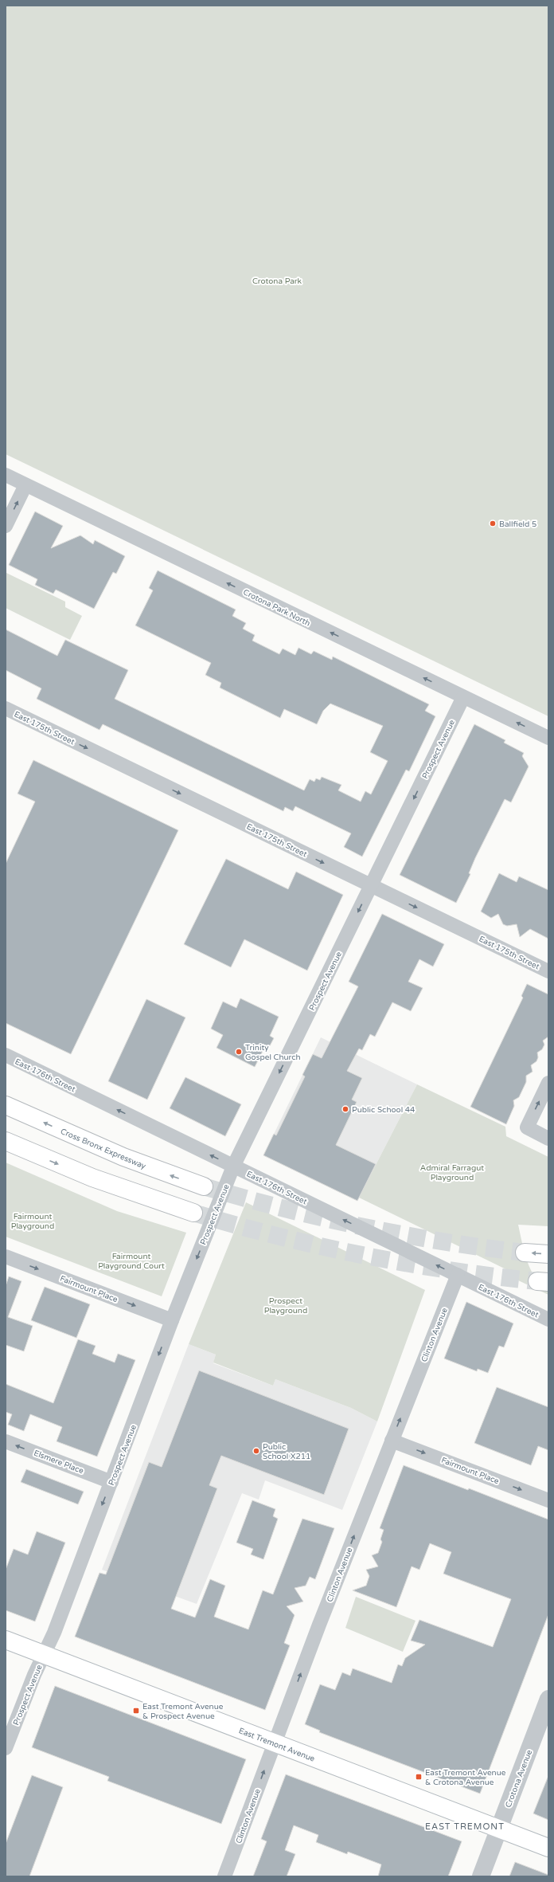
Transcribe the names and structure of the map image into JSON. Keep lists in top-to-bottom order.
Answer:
{
  "streets": {
    "main road": ["Cross Bronx Expressway", "East Tremont Avenue"],
    "street": [
      "Crotona Park North",
      "East 175th Street",
      "Prospect Avenue",
      "East 176th Street",
      "Fairmount Place",
      "Clinton Avenue",
      "Elsmere Place",
      "Crotona Avenue"
    ]
  },
  "crossings": [
    ["Crotona Park North", "Prospect Avenue"],
    ["East 175th Street", "Prospect Avenue"],
    ["Prospect Avenue", "East 176th Street"],
    ["Prospect Avenue", "Fairmount Place"],
    ["Prospect Avenue", "Elsmere Place"],
    ["Prospect Avenue", "East Tremont Avenue"],
    ["East 176th Street", "Clinton Avenue"],
    ["Fairmount Place", "Clinton Avenue"],
    ["Clinton Avenue", "East Tremont Avenue"],
    ["East Tremont Avenue", "Crotona Avenue"]
  ],
  "one_way": [
    "Crotona Park North",
    "East 175th Street",
    "Prospect Avenue",
    "East 176th Street",
    "Fairmount Place",
    "Clinton Avenue",
    "Elsmere Place"
  ],
  "districts": ["EAST TREMONT"],
  "parks": [
    "Crotona Park",
    "Admiral Farragut Playground",
    "Fairmount Playground",
    "Fairmount Playground Court",
    "Prospect Playground"
  ],
  "places": {
    "other": [
      "Ballfield 5",
      "Trinity Gospel Church",
      "Public School 44",
      "Public School X211"
    ],
    "transit": ["East Tremont Avenue & Prospect Avenue", "East Tremont Avenue & Crotona Avenue"]
  }
}
